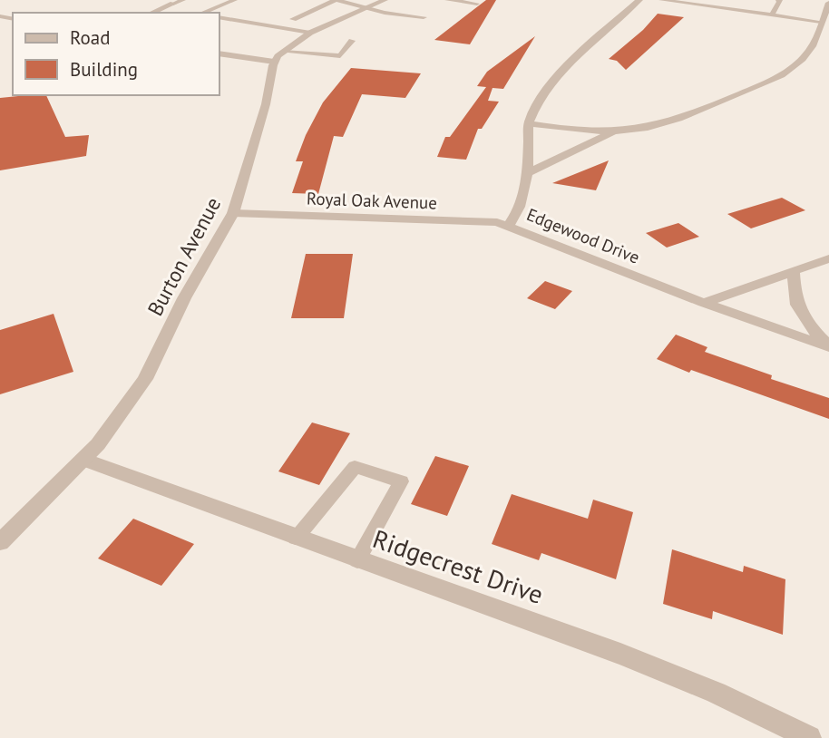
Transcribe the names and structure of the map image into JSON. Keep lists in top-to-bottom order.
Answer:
{
  "streets": {
    "street": [
      "Royal Oak Avenue",
      "Edgewood Drive",
      "Burton Avenue",
      "Ridgecrest Drive"
    ]
  },
  "crossings": [
    ["Royal Oak Avenue", "Edgewood Drive"],
    ["Royal Oak Avenue", "Burton Avenue"],
    ["Burton Avenue", "Ridgecrest Drive"]
  ],
  "legend": ["Road", "Building"]
}
